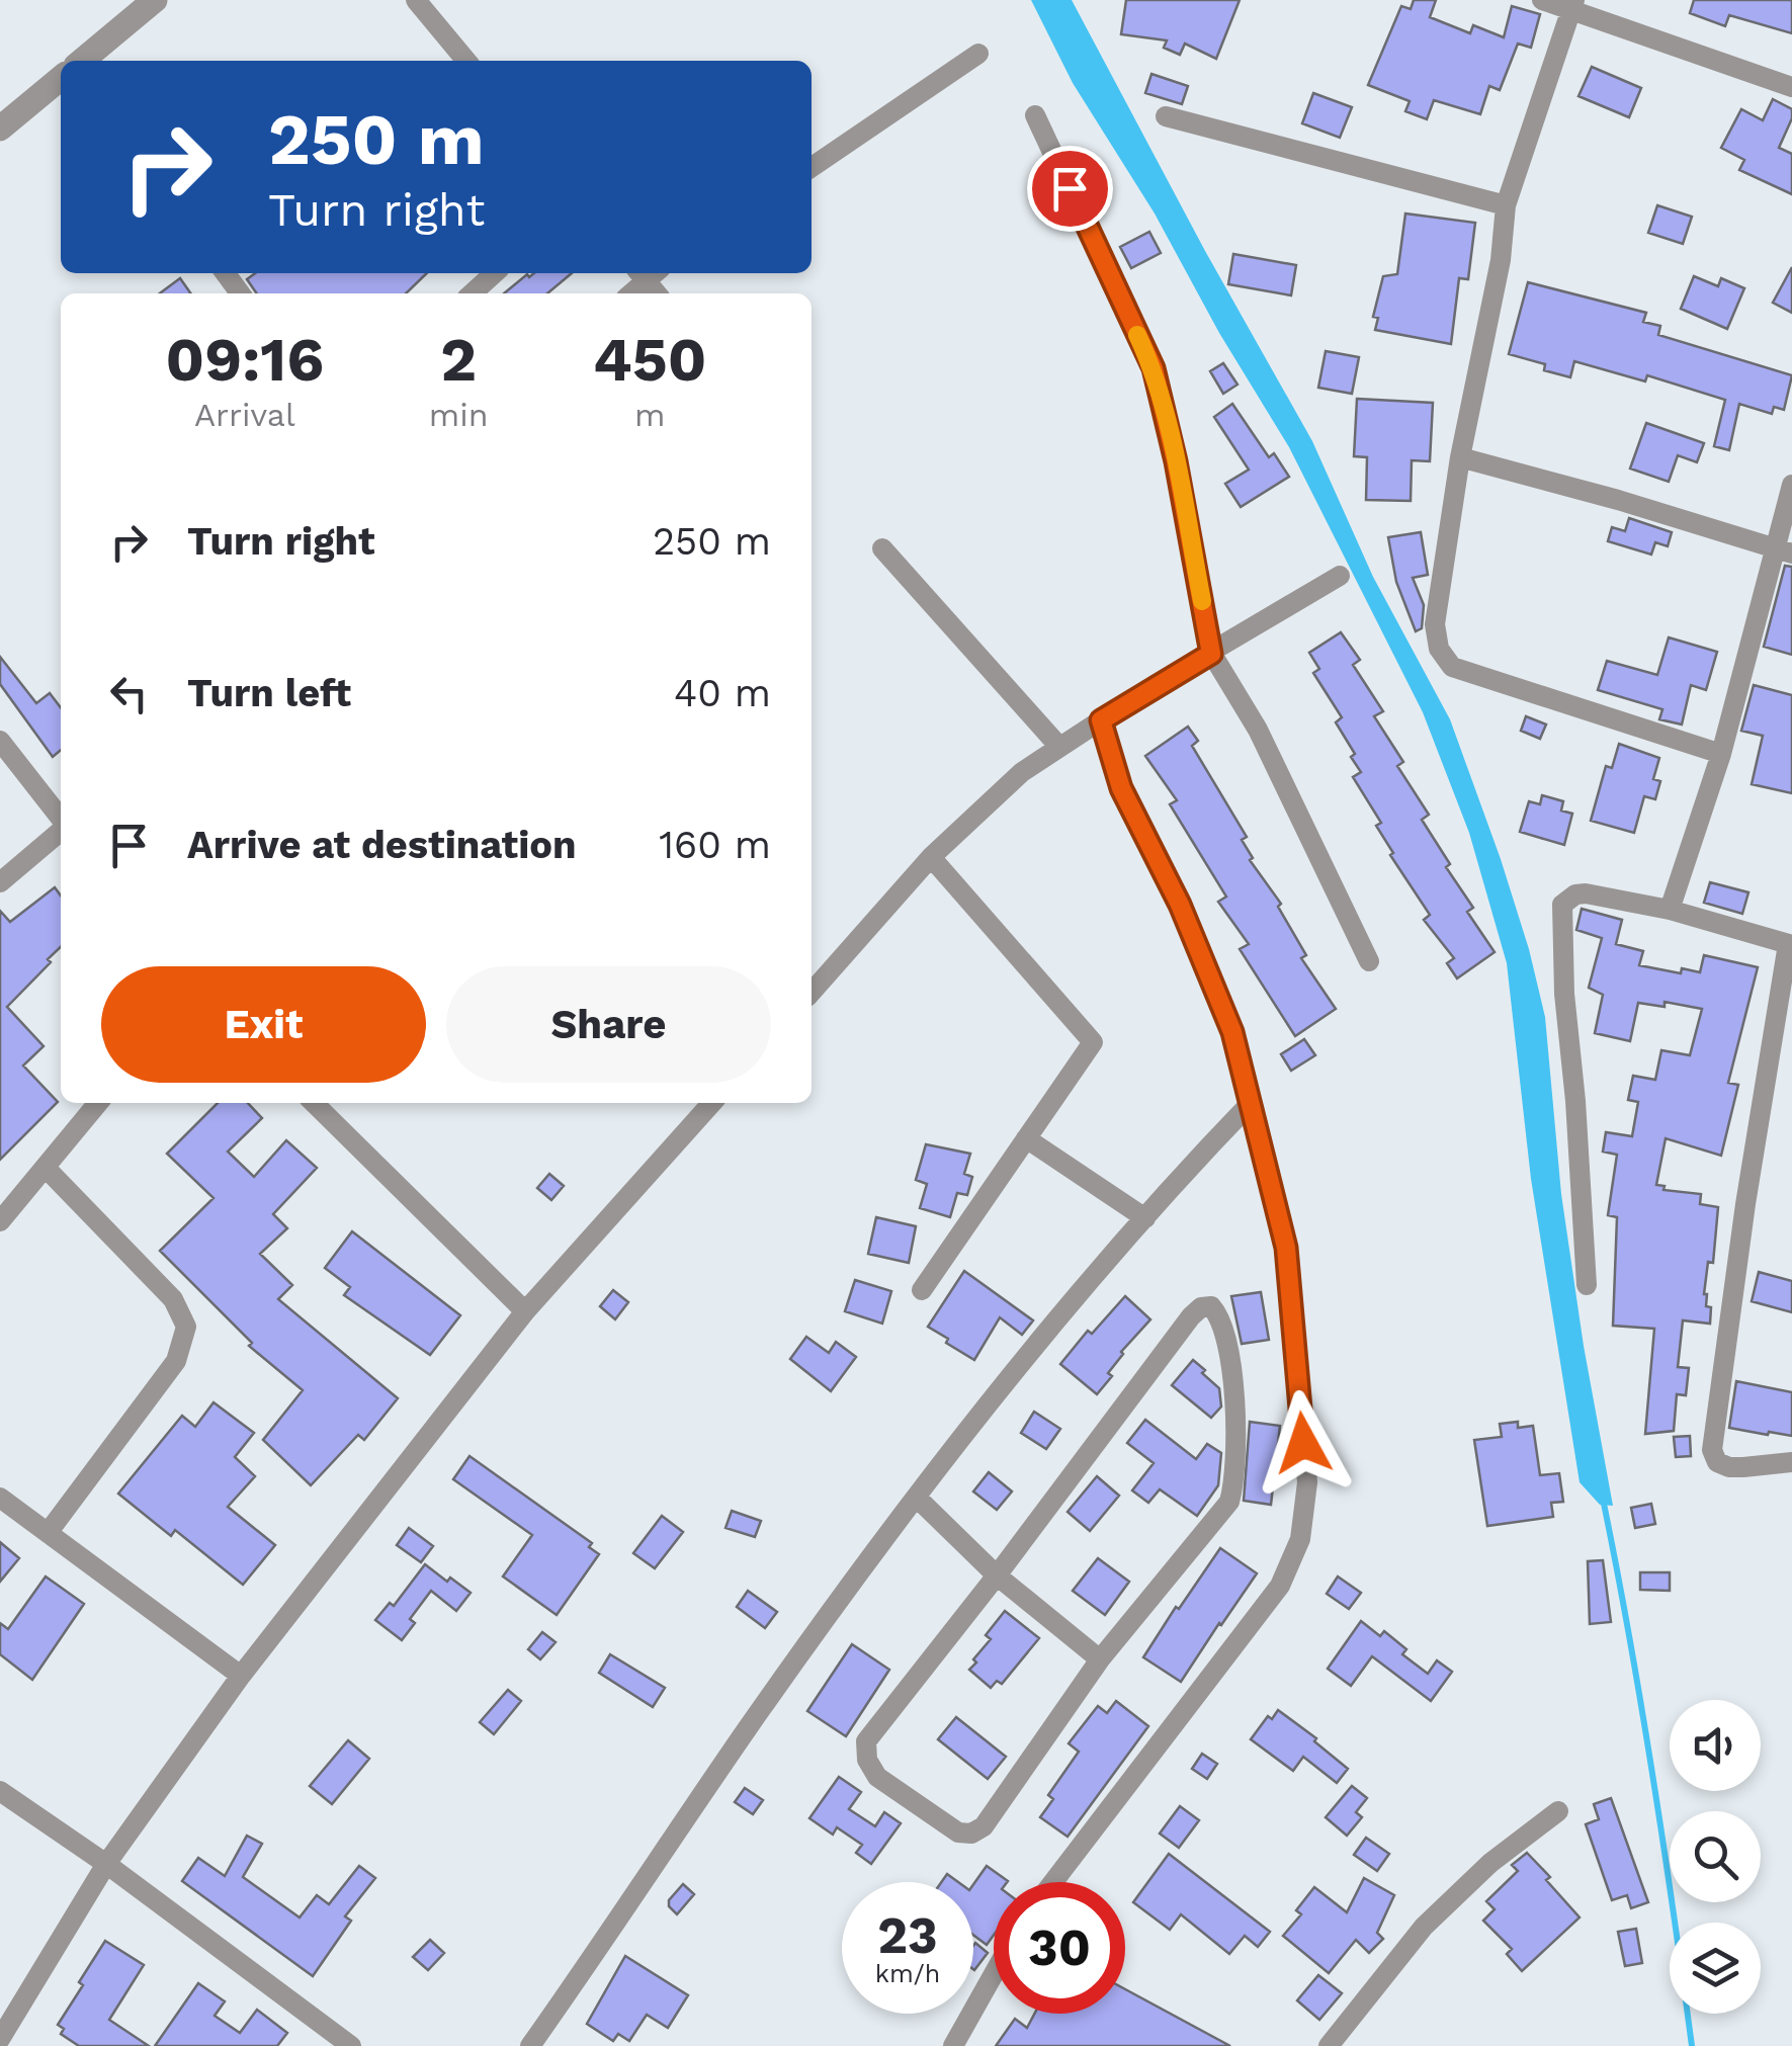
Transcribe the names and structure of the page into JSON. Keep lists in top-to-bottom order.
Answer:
{
  "page": {
    "turn": ["250 m", "Turn right"],
    "eta": [
      "09:16",
      "Arrival",
      "2",
      "min",
      "450",
      "m"
    ],
    "list": [
      {
        "name": "Turn right",
        "value": "250 m"
      },
      {
        "name": "Turn left",
        "value": "40 m"
      },
      {
        "name": "Arrive at destination",
        "value": "160 m"
      }
    ],
    "buttons": ["Exit", "Share"],
    "speed": "23 km/h",
    "limit": "30"
  }
}
